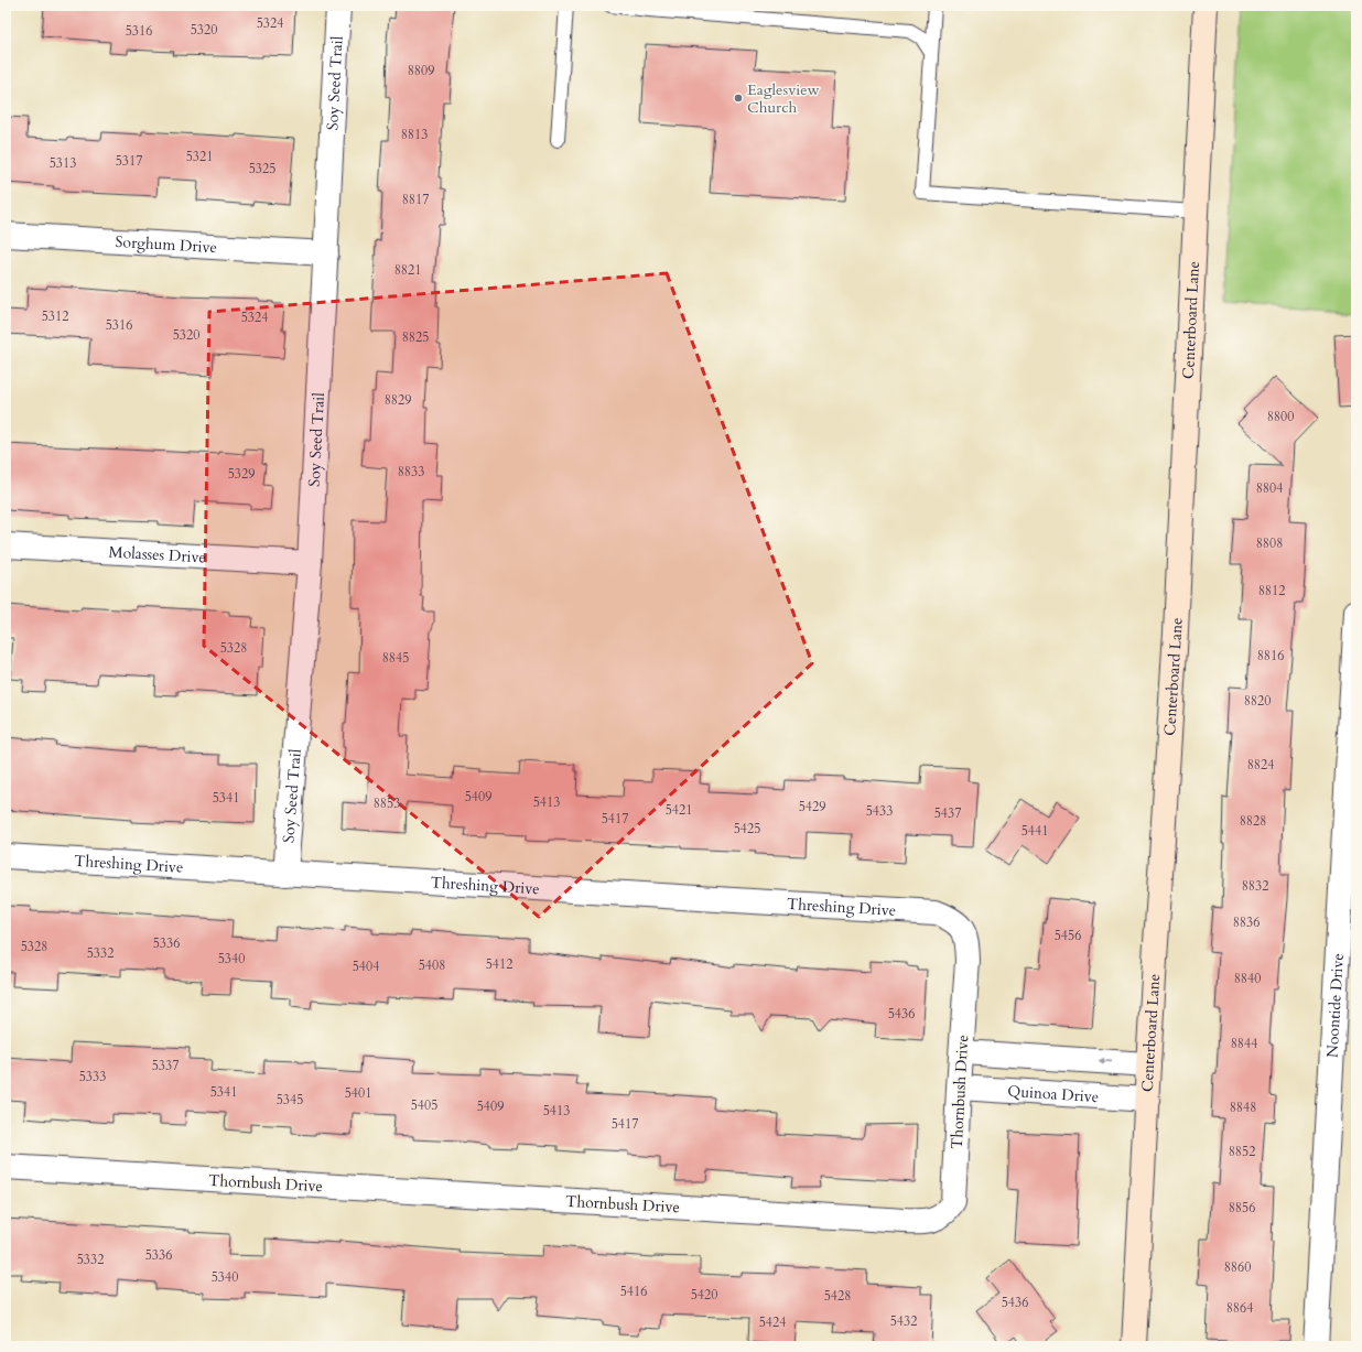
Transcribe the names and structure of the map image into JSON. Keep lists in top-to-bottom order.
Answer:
{
  "streets": {
    "street": [
      "Soy Seed Trail",
      "Sorghum Drive",
      "Centerboard Lane",
      "Molasses Drive",
      "Threshing Drive",
      "Noontide Drive",
      "Thornbush Drive",
      "Quinoa Drive"
    ]
  },
  "crossings": [
    ["Soy Seed Trail", "Sorghum Drive"],
    ["Soy Seed Trail", "Molasses Drive"],
    ["Soy Seed Trail", "Threshing Drive"],
    ["Centerboard Lane", "Quinoa Drive"],
    ["Threshing Drive", "Thornbush Drive"],
    ["Thornbush Drive", "Quinoa Drive"]
  ],
  "places": ["Eaglesview Church"],
  "house_numbers": [
    "5324",
    "5320",
    "5316",
    "8809",
    "8813",
    "5321",
    "5317",
    "5313",
    "5325",
    "8817",
    "8821",
    "5312",
    "5324",
    "5316",
    "5320",
    "8825",
    "8829",
    "8800",
    "8833",
    "5329",
    "8804",
    "8808",
    "8812",
    "5328",
    "8816",
    "8845",
    "8820",
    "8824",
    "5409",
    "5341",
    "5413",
    "8853",
    "5429",
    "5421",
    "5433",
    "5437",
    "5417",
    "8828",
    "5425",
    "5441",
    "8832",
    "8836",
    "5456",
    "5336",
    "5328",
    "5332",
    "5340",
    "5412",
    "5408",
    "5404",
    "8840",
    "5436",
    "8844",
    "5337",
    "5333",
    "5341",
    "5401",
    "5345",
    "5405",
    "5409",
    "8848",
    "5413",
    "5417",
    "8852",
    "8856",
    "5336",
    "5332",
    "8860",
    "5340",
    "5416",
    "5420",
    "5428",
    "5436",
    "8864",
    "5432",
    "5424"
  ]
}
